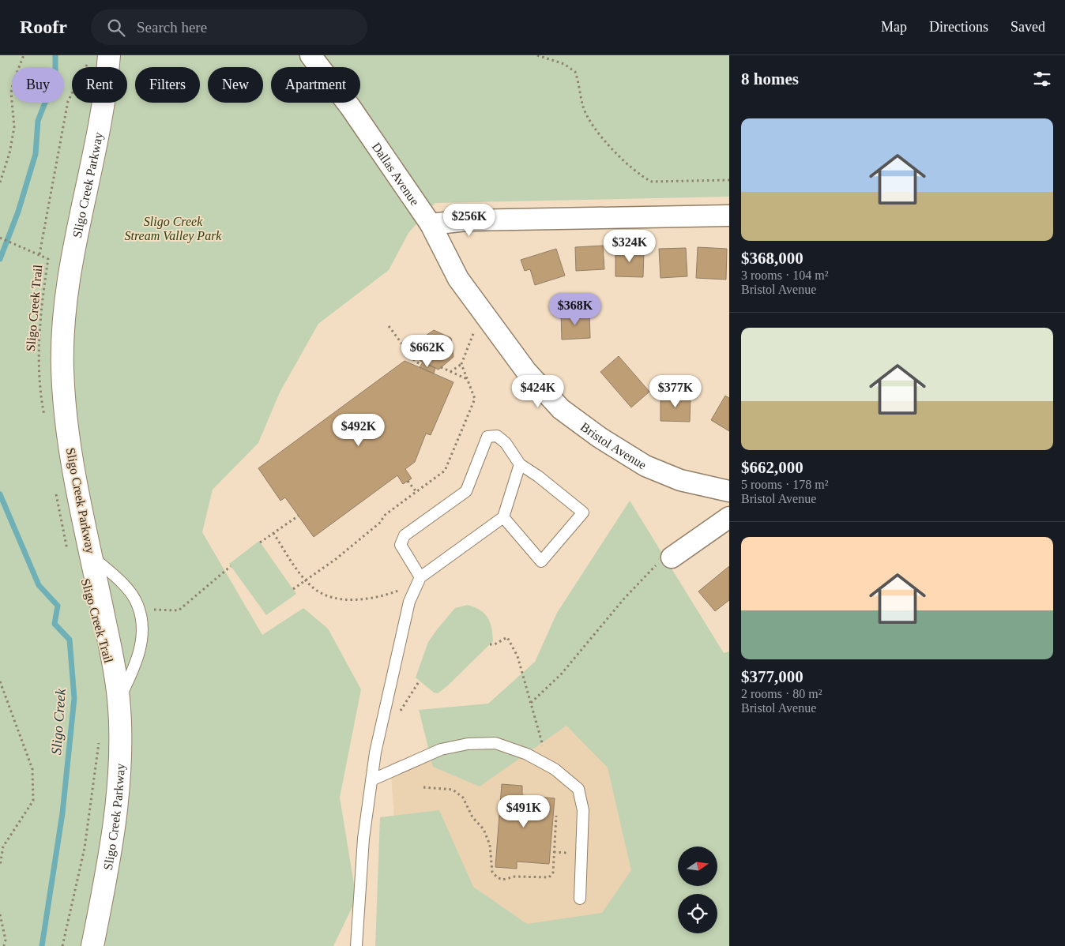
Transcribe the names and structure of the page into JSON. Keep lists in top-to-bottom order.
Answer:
{
  "streets": {
    "street": ["Dallas Avenue", "Sligo Creek Parkway", "Bristol Avenue"],
    "path": ["Sligo Creek Trail"]
  },
  "crossings": [
    ["Dallas Avenue", "Bristol Avenue"]
  ],
  "water": ["Sligo Creek"],
  "parks": ["Sligo Creek Stream Valley Park"],
  "north": "right",
  "page": {
    "header": "Roofr",
    "search": "Search here",
    "nav": ["Map", "Directions", "Saved"],
    "heading": "8 homes",
    "chip": [
      "Buy",
      "Rent",
      "Filters",
      "New",
      "Apartment"
    ],
    "list": [
      {
        "name": "$368,000",
        "note": "3 rooms · 104 m² · Bristol Avenue"
      },
      {
        "name": "$662,000",
        "note": "5 rooms · 178 m² · Bristol Avenue"
      },
      {
        "name": "$377,000",
        "note": "2 rooms · 80 m² · Bristol Avenue"
      }
    ],
    "price": [
      "$256K",
      "$324K",
      "$368K",
      "$662K",
      "$424K",
      "$377K",
      "$492K",
      "$491K"
    ]
  }
}
